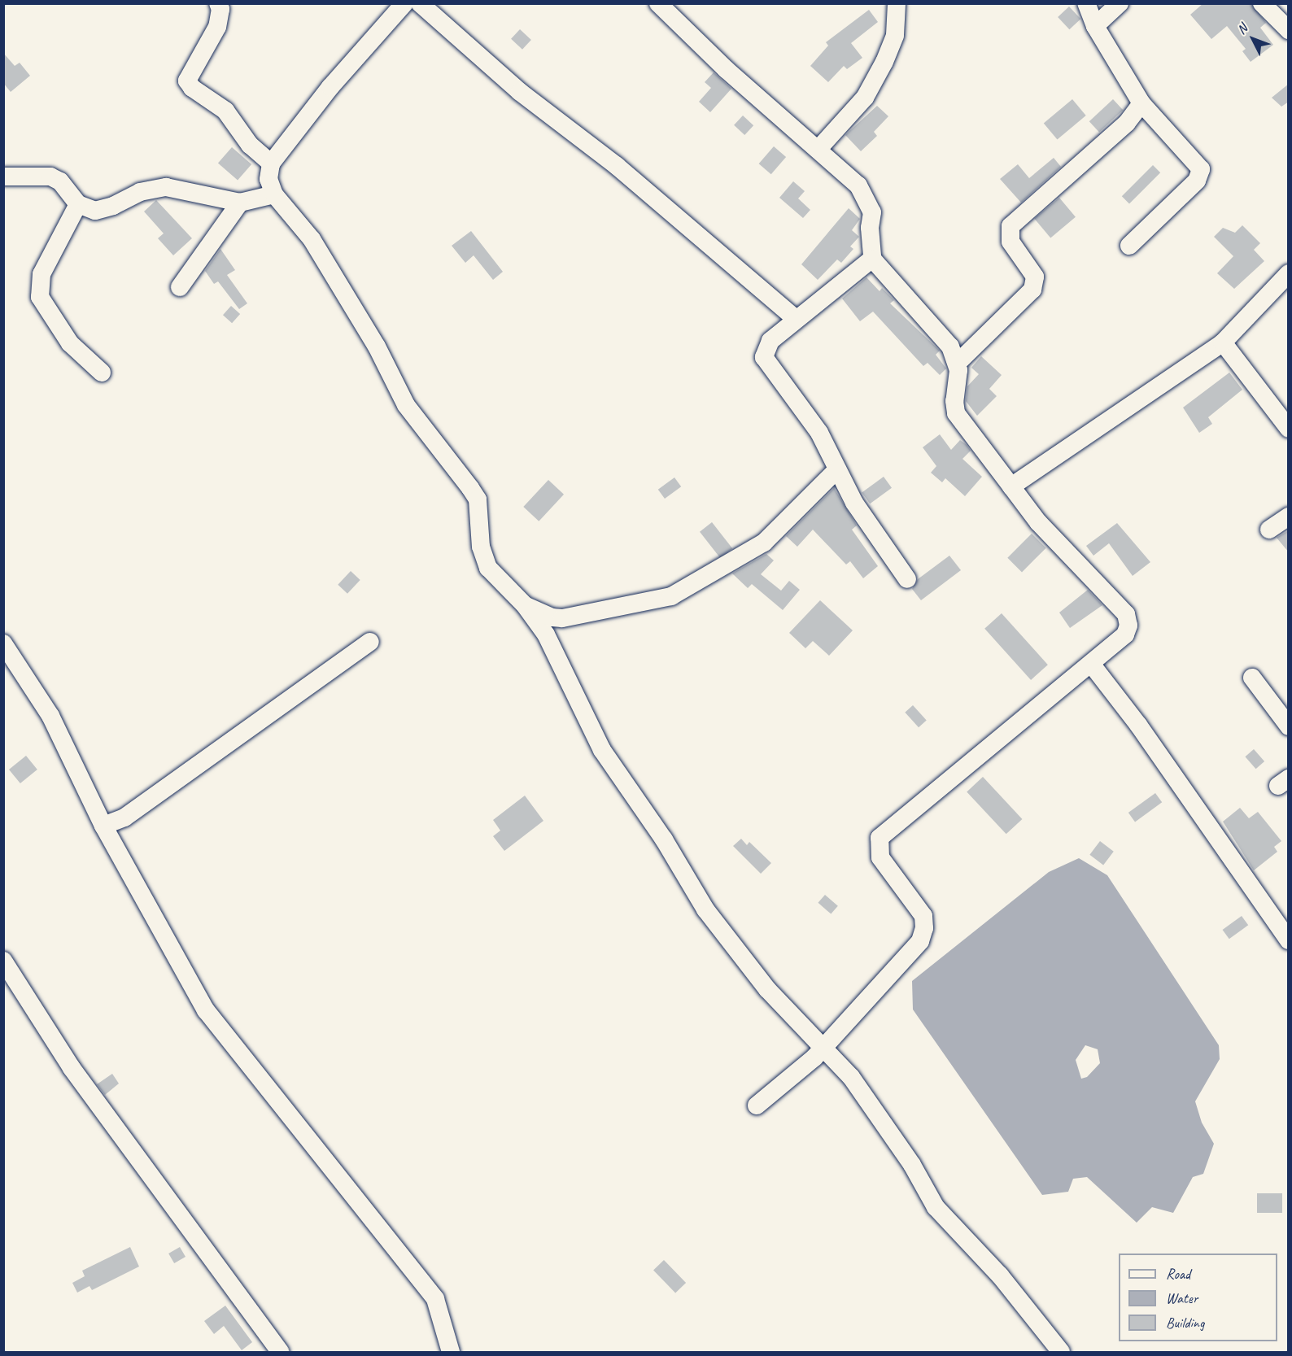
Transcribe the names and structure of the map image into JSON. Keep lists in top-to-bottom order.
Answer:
{
  "legend": ["Road", "Water", "Building"],
  "north": "top left"
}
